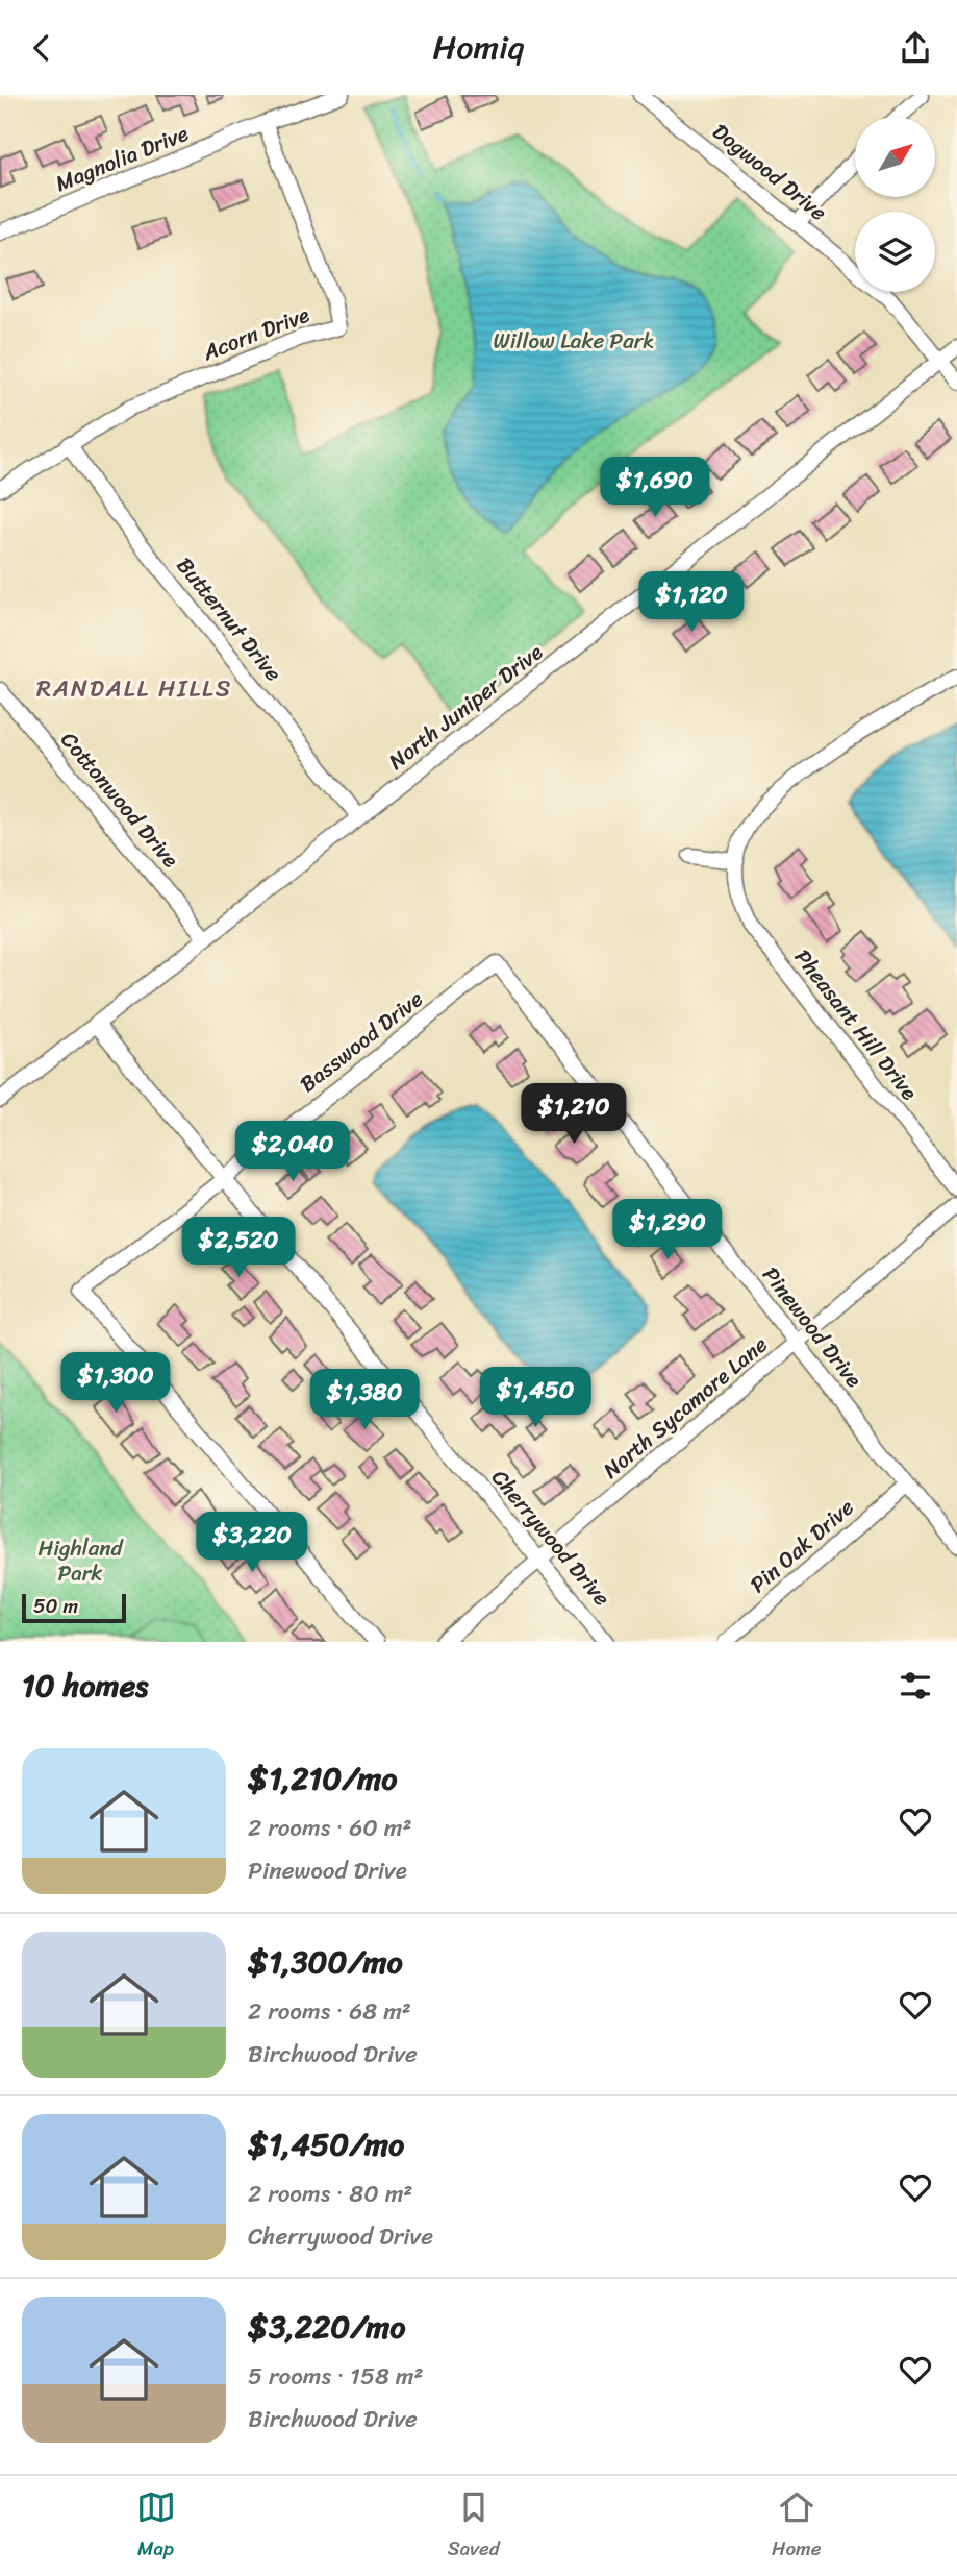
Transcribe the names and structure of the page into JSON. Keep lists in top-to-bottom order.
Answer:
{
  "streets": {
    "street": [
      "Magnolia Drive",
      "Dogwood Drive",
      "Acorn Drive",
      "Butternut Drive",
      "North Juniper Drive",
      "Cottonwood Drive",
      "Pheasant Hill Drive",
      "Basswood Drive",
      "Pinewood Drive",
      "North Sycamore Lane",
      "Cherrywood Drive",
      "Pin Oak Drive"
    ]
  },
  "crossings": [
    ["Magnolia Drive", "Acorn Drive"],
    ["Dogwood Drive", "North Juniper Drive"],
    ["Acorn Drive", "Butternut Drive"],
    ["Butternut Drive", "North Juniper Drive"],
    ["North Juniper Drive", "Cottonwood Drive"],
    ["North Juniper Drive", "Cherrywood Drive"],
    ["Basswood Drive", "Pinewood Drive"],
    ["Basswood Drive", "Cherrywood Drive"],
    ["Pinewood Drive", "North Sycamore Lane"],
    ["Pinewood Drive", "Pin Oak Drive"],
    ["North Sycamore Lane", "Cherrywood Drive"]
  ],
  "districts": ["RANDALL HILLS"],
  "parks": ["Willow Lake Park", "Highland Park"],
  "scale_bar": "50 m",
  "north": "top right",
  "page": {
    "header": "Homiq",
    "price": [
      "$1,690",
      "$1,120",
      "$1,210",
      "$2,040",
      "$1,290",
      "$2,520",
      "$1,300",
      "$1,450",
      "$1,380",
      "$3,220"
    ],
    "scale": "50 m",
    "heading": "10 homes",
    "list": [
      {
        "name": "$1,210/mo",
        "note": "2 rooms · 60 m² · Pinewood Drive"
      },
      {
        "name": "$1,300/mo",
        "note": "2 rooms · 68 m² · Birchwood Drive"
      },
      {
        "name": "$1,450/mo",
        "note": "2 rooms · 80 m² · Cherrywood Drive"
      },
      {
        "name": "$3,220/mo",
        "note": "5 rooms · 158 m² · Birchwood Drive"
      }
    ],
    "tabs": ["Map", "Saved", "Home"]
  }
}
